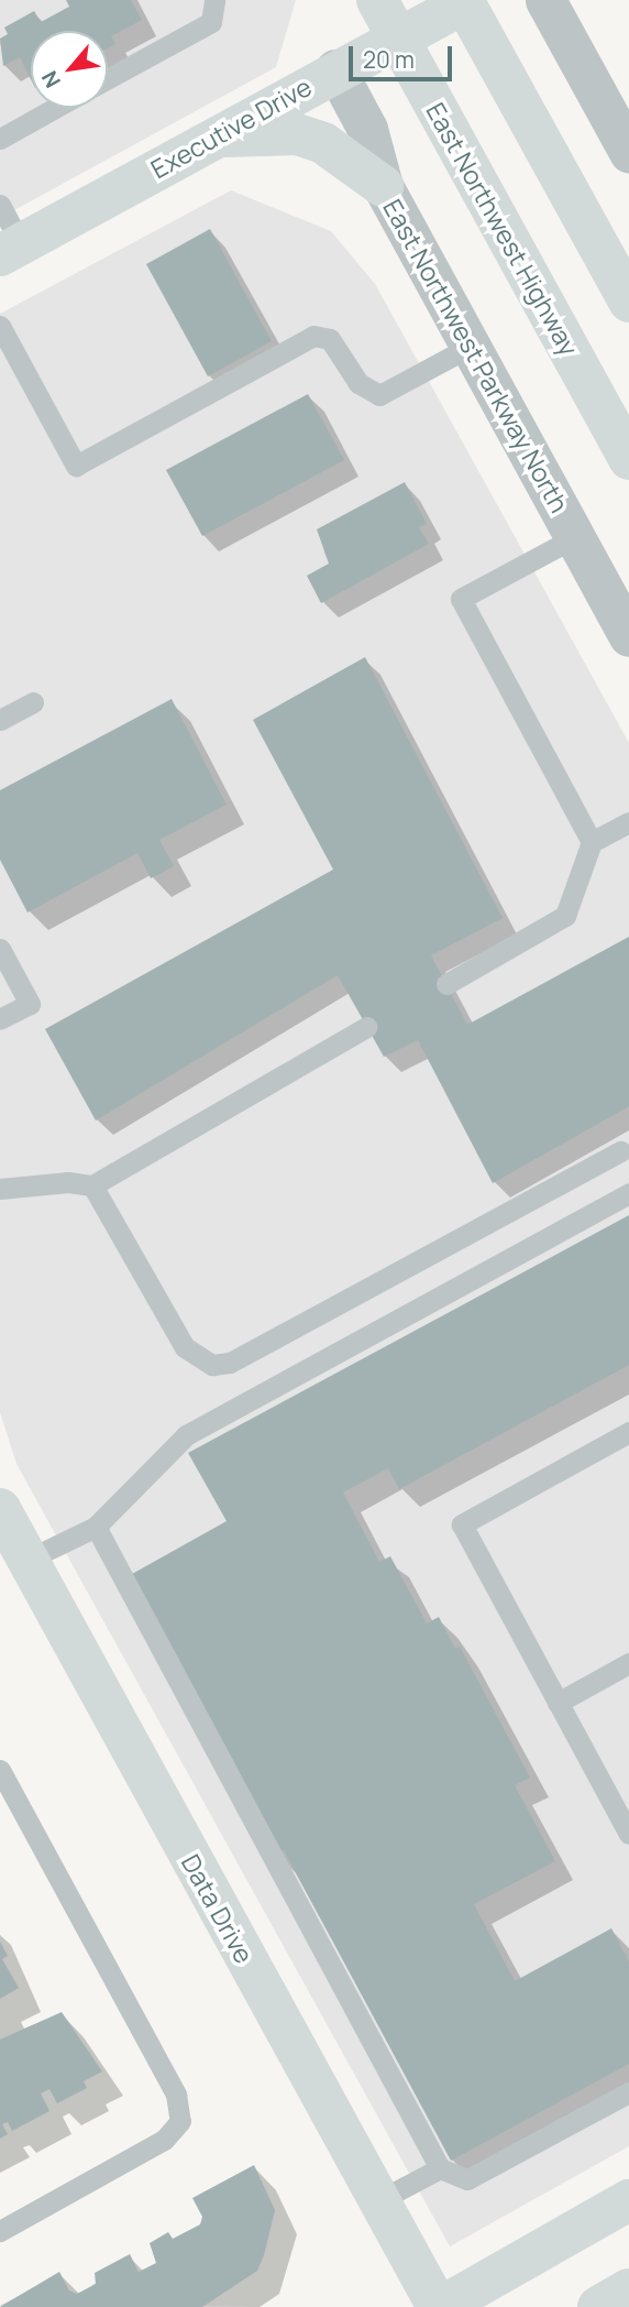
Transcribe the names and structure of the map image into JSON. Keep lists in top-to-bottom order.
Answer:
{
  "streets": {
    "street": [
      "Executive Drive",
      "East Northwest Highway",
      "East Northwest Parkway North",
      "Data Drive"
    ]
  },
  "crossings": [
    ["Executive Drive", "East Northwest Highway"],
    ["Executive Drive", "East Northwest Parkway North"]
  ],
  "scale_bar": "20 m",
  "north": "bottom left"
}
